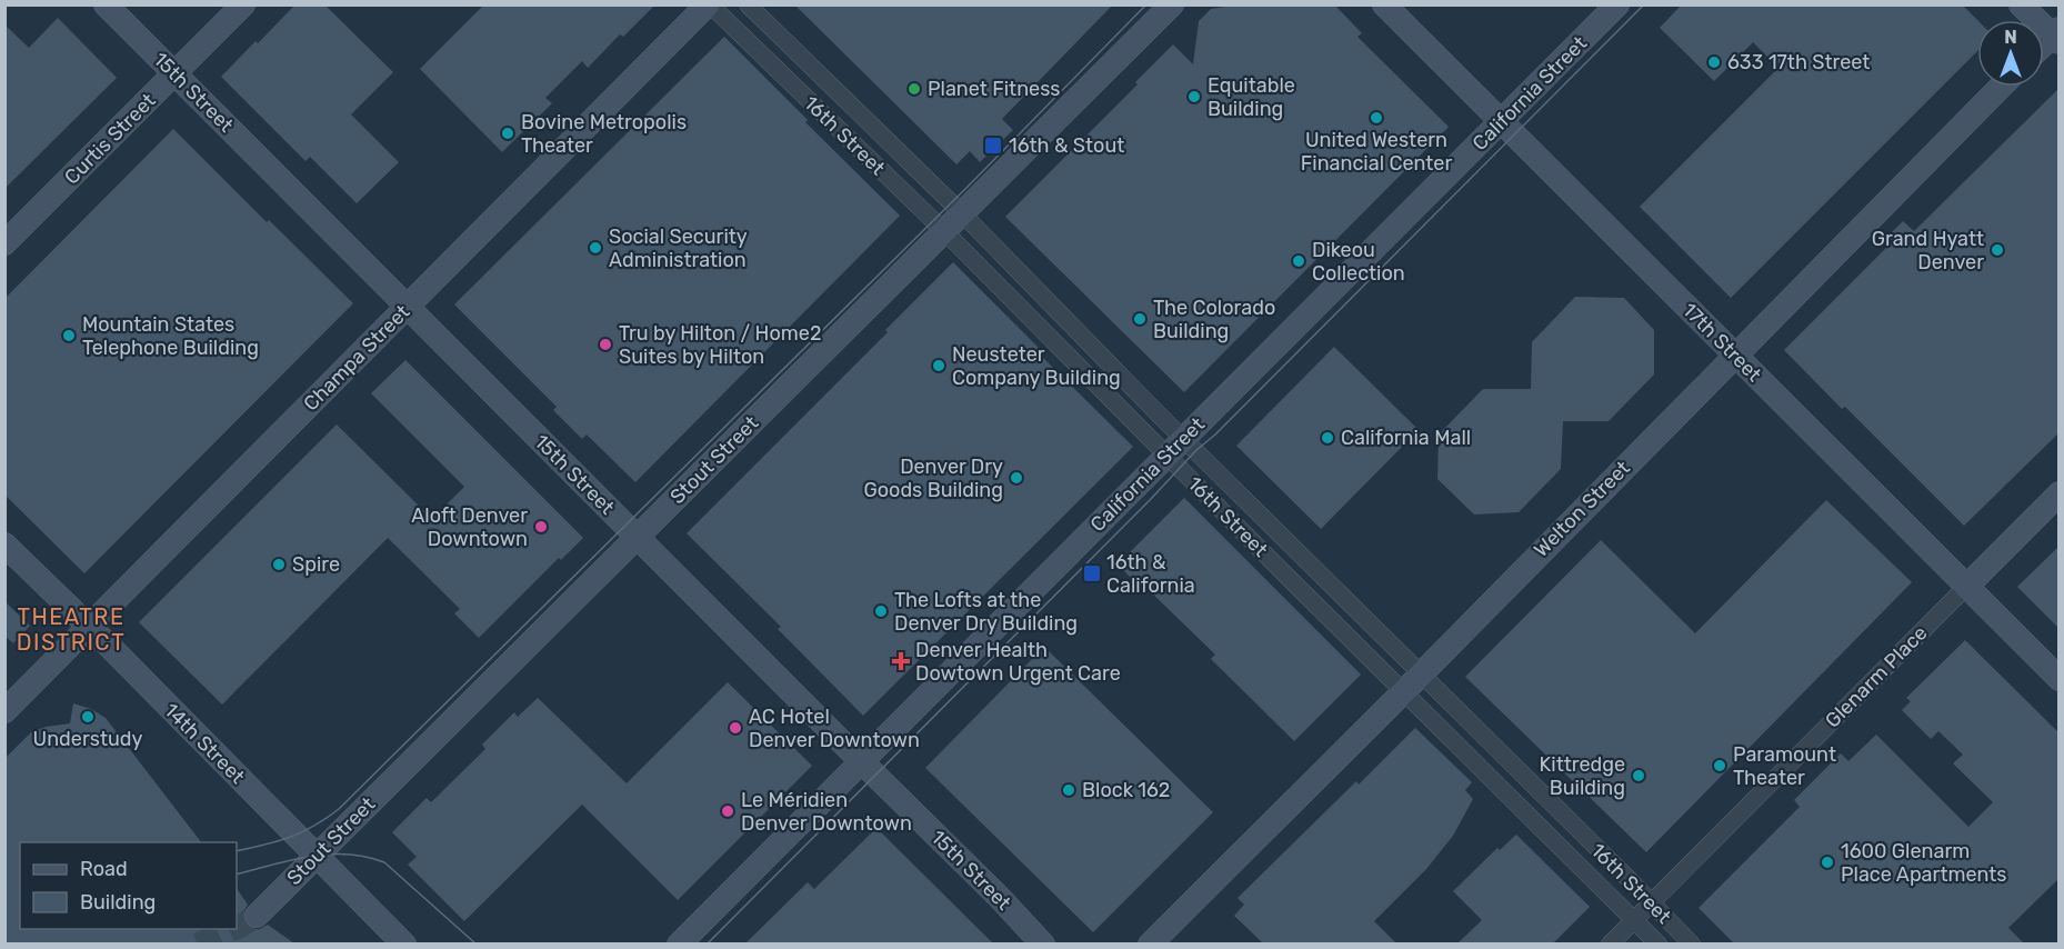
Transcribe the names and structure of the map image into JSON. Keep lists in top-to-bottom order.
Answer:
{
  "streets": {
    "main road": [
      "15th Street",
      "California Street",
      "Curtis Street",
      "17th Street",
      "Champa Street",
      "Stout Street",
      "Welton Street",
      "Glenarm Place",
      "14th Street"
    ],
    "street": ["16th Street"]
  },
  "crossings": [
    ["15th Street", "California Street"],
    ["15th Street", "Curtis Street"],
    ["15th Street", "Champa Street"],
    ["15th Street", "Stout Street"],
    ["California Street", "16th Street"],
    ["California Street", "17th Street"],
    ["16th Street", "Champa Street"],
    ["16th Street", "Stout Street"],
    ["16th Street", "Welton Street"],
    ["16th Street", "Glenarm Place"],
    ["17th Street", "Welton Street"],
    ["17th Street", "Glenarm Place"],
    ["Champa Street", "14th Street"],
    ["Stout Street", "14th Street"]
  ],
  "districts": ["THEATRE DISTRICT"],
  "places": {
    "other": [
      "633 17th Street",
      "Planet Fitness",
      "Equitable Building",
      "United Western Financial Center",
      "Bovine Metropolis Theater",
      "Social Security Administration",
      "Grand Hyatt Denver",
      "Dikeou Collection",
      "The Colorado Building",
      "Mountain States Telephone Building",
      "Tru by Hilton / Home2 Suites by Hilton",
      "Neusteter Company Building",
      "California Mall",
      "Denver Dry Goods Building",
      "Aloft Denver Downtown",
      "Spire",
      "The Lofts at the Denver Dry Building",
      "Understudy",
      "AC Hotel Denver Downtown",
      "Paramount Theater",
      "Kittredge Building",
      "Block 162",
      "Le Méridien Denver Downtown",
      "1600 Glenarm Place Apartments"
    ],
    "transit": ["16th & Stout", "16th & California"],
    "health": ["Denver Health Dowtown Urgent Care"]
  },
  "legend": ["Road", "Building"],
  "north": "top"
}
